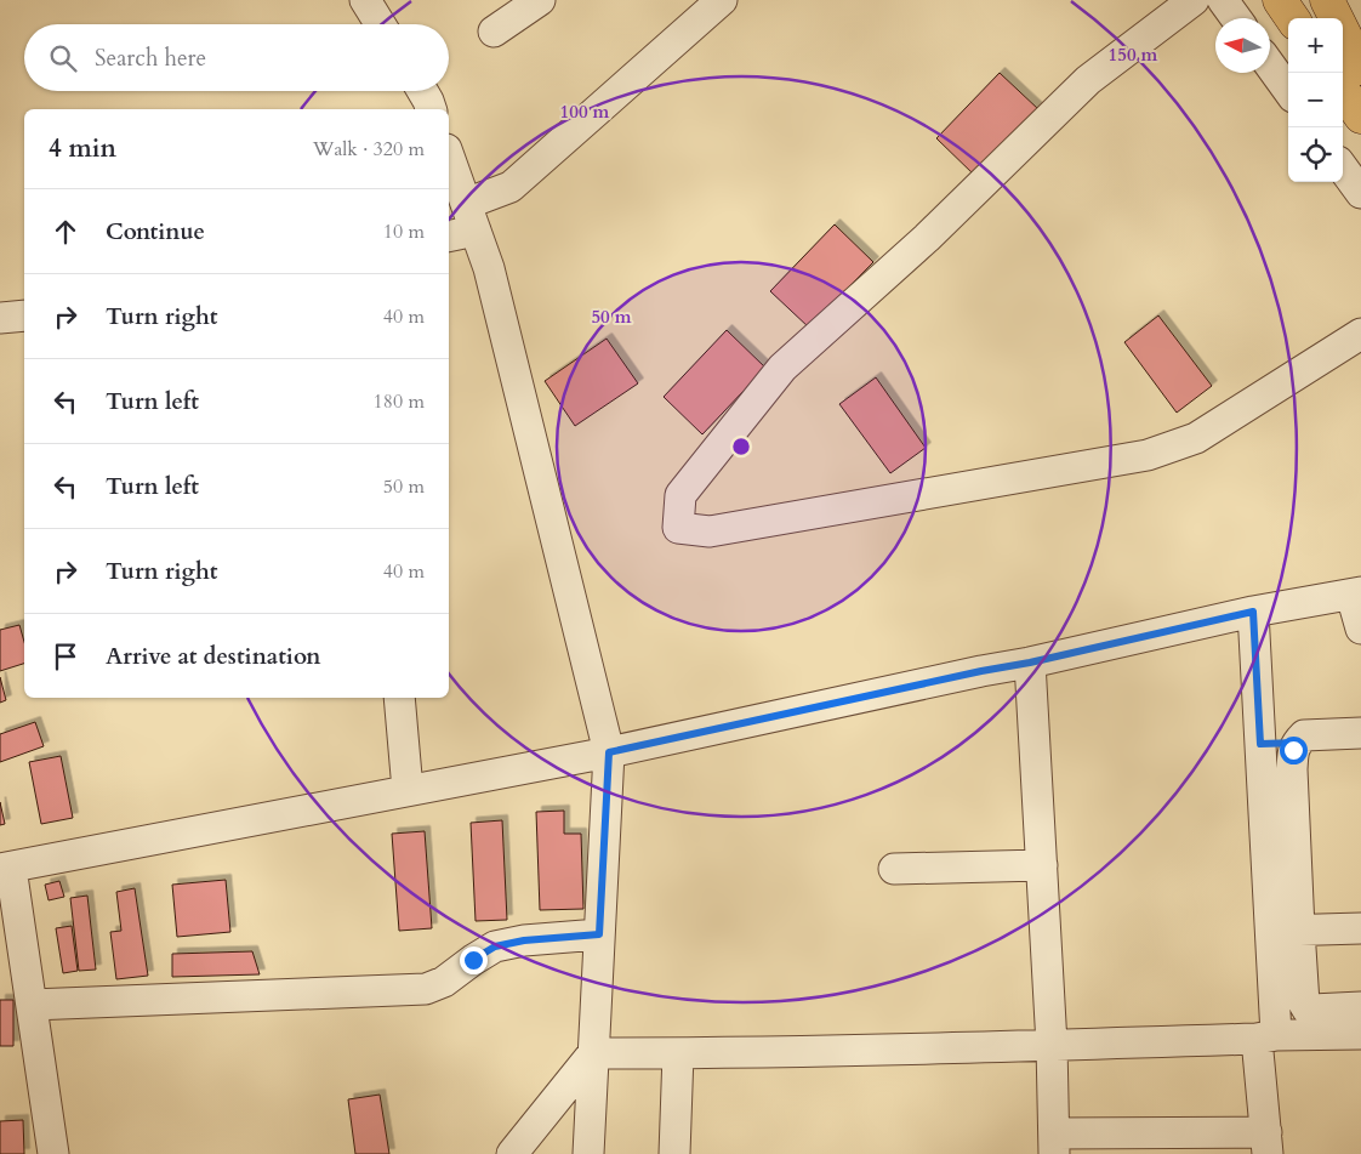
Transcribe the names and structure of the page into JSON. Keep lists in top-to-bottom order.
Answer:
{
  "north": "left",
  "page": {
    "map_buttons": ["+", "−"],
    "search": "Search here",
    "heading": ["4 min", "Walk · 320 m"],
    "list": [
      ["Continue", "10 m"],
      ["Turn right", "40 m"],
      ["Turn left", "180 m"],
      ["Turn left", "50 m"],
      ["Turn right", "40 m"],
      "Arrive at destination"
    ]
  },
  "rings": ["150 m", "100 m", "50 m"]
}
